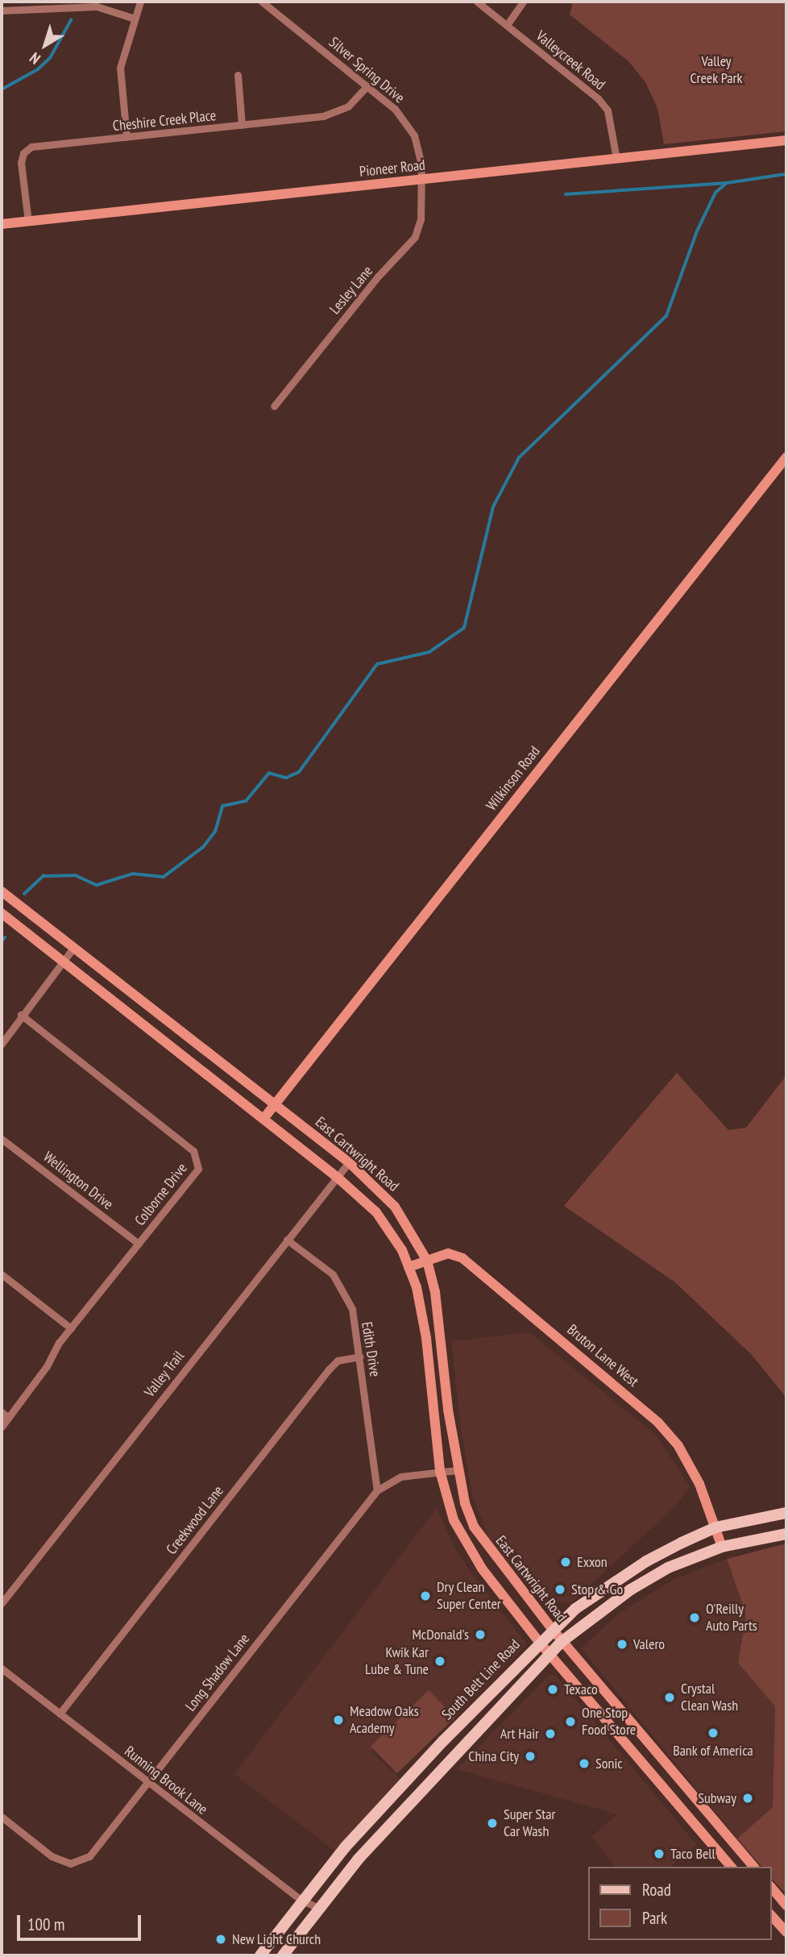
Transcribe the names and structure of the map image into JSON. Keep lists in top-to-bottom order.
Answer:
{
  "streets": {
    "main road": [
      "Pioneer Road",
      "Wilkinson Road",
      "East Cartwright Road",
      "Bruton Lane West",
      "South Belt Line Road"
    ],
    "street": [
      "Valleycreek Road",
      "Silver Spring Drive",
      "Cheshire Creek Place",
      "Lesley Lane",
      "Wellington Drive",
      "Colborne Drive",
      "Edith Drive",
      "Valley Trail",
      "Creekwood Lane",
      "Long Shadow Lane",
      "Running Brook Lane"
    ]
  },
  "crossings": [
    ["Valleycreek Road", "Pioneer Road"],
    ["Silver Spring Drive", "Cheshire Creek Place"],
    ["Silver Spring Drive", "Pioneer Road"],
    ["Silver Spring Drive", "Lesley Lane"],
    ["Cheshire Creek Place", "Pioneer Road"],
    ["Pioneer Road", "Lesley Lane"],
    ["Wilkinson Road", "East Cartwright Road"],
    ["East Cartwright Road", "Bruton Lane West"],
    ["East Cartwright Road", "Valley Trail"],
    ["East Cartwright Road", "Long Shadow Lane"],
    ["East Cartwright Road", "South Belt Line Road"],
    ["Wellington Drive", "Colborne Drive"],
    ["Edith Drive", "Valley Trail"],
    ["Edith Drive", "Creekwood Lane"],
    ["Edith Drive", "Long Shadow Lane"],
    ["Bruton Lane West", "South Belt Line Road"],
    ["Creekwood Lane", "Running Brook Lane"],
    ["Long Shadow Lane", "Running Brook Lane"],
    ["South Belt Line Road", "Running Brook Lane"]
  ],
  "parks": ["Valley Creek Park"],
  "places": [
    "Exxon",
    "Stop & Go",
    "Dry Clean Super Center",
    "O'Reilly Auto Parts",
    "McDonald's",
    "Valero",
    "Kwik Kar Lube & Tune",
    "Texaco",
    "Crystal Clean Wash",
    "Meadow Oaks Academy",
    "One Stop Food Store",
    "Bank of America",
    "Art Hair",
    "China City",
    "Sonic",
    "Subway",
    "Super Star Car Wash",
    "Taco Bell",
    "New Light Church"
  ],
  "legend": ["Road", "Park"],
  "scale_bar": "100 m",
  "north": "bottom left"
}
